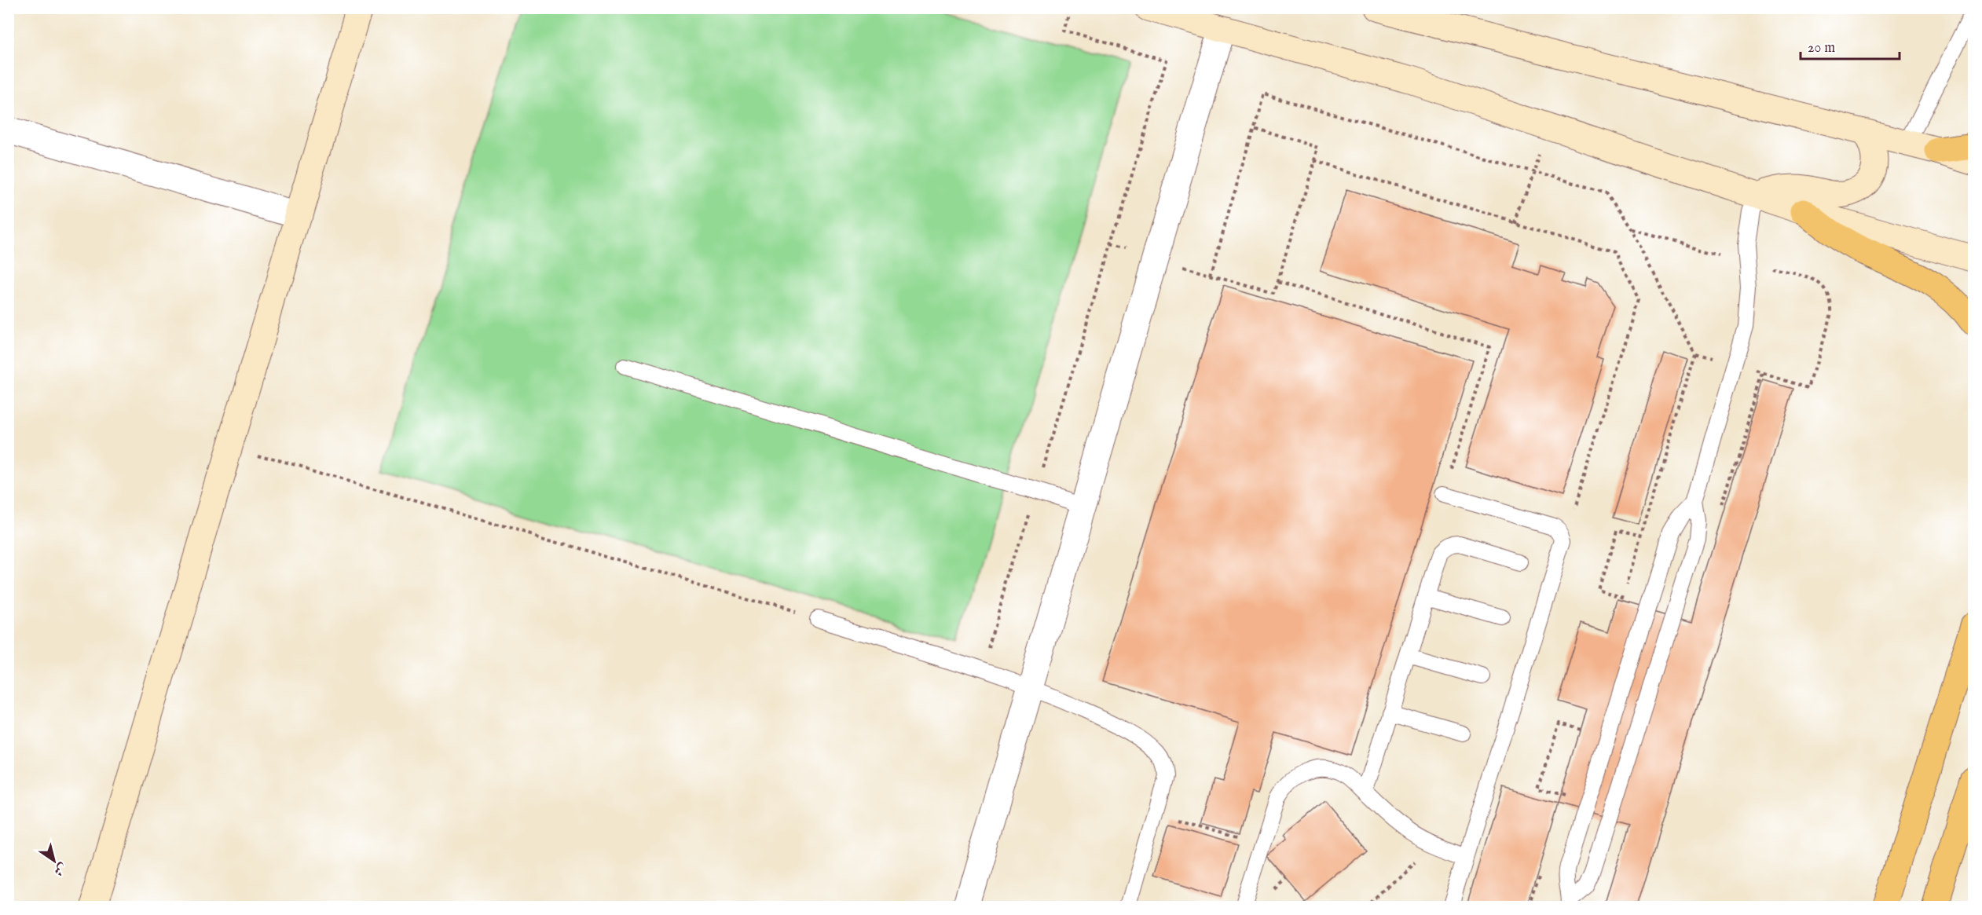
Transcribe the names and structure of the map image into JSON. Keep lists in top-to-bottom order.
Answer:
{
  "scale_bar": "20 m",
  "north": "bottom right"
}
